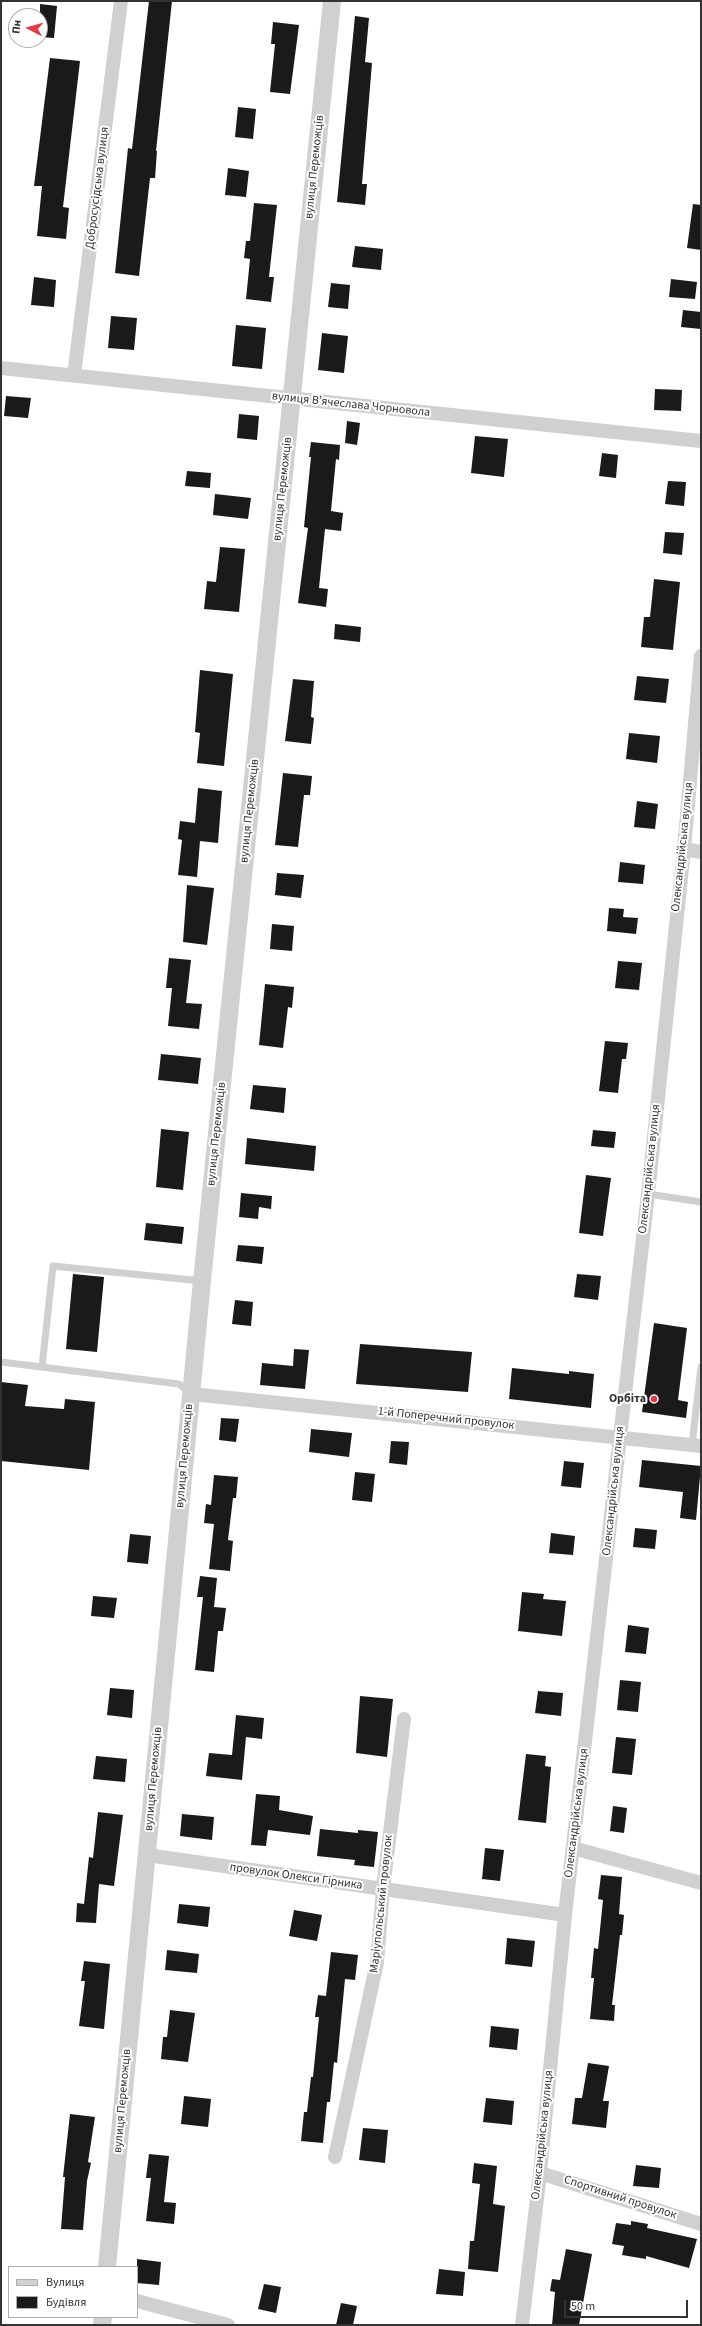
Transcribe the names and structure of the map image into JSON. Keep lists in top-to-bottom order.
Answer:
{
  "streets": {
    "street": [
      "вулиця Переможців",
      "Добросусідська вулиця",
      "вулиця Вʼячеслава Чорновола",
      "Олександрійська вулиця",
      "1-й Поперечний провулок",
      "провулок Олекси Гірника",
      "Маріупольський провулок",
      "Спортивний провулок"
    ]
  },
  "crossings": [
    ["вулиця Переможців", "вулиця Вʼячеслава Чорновола"],
    ["вулиця Переможців", "1-й Поперечний провулок"],
    ["вулиця Переможців", "провулок Олекси Гірника"],
    ["Добросусідська вулиця", "вулиця Вʼячеслава Чорновола"],
    ["Олександрійська вулиця", "1-й Поперечний провулок"],
    ["Олександрійська вулиця", "провулок Олекси Гірника"],
    ["Олександрійська вулиця", "Спортивний провулок"],
    ["провулок Олекси Гірника", "Маріупольський провулок"]
  ],
  "places": ["Орбіта"],
  "legend": ["Вулиця", "Будівля"],
  "scale_bar": "50 m",
  "north": "left"
}
